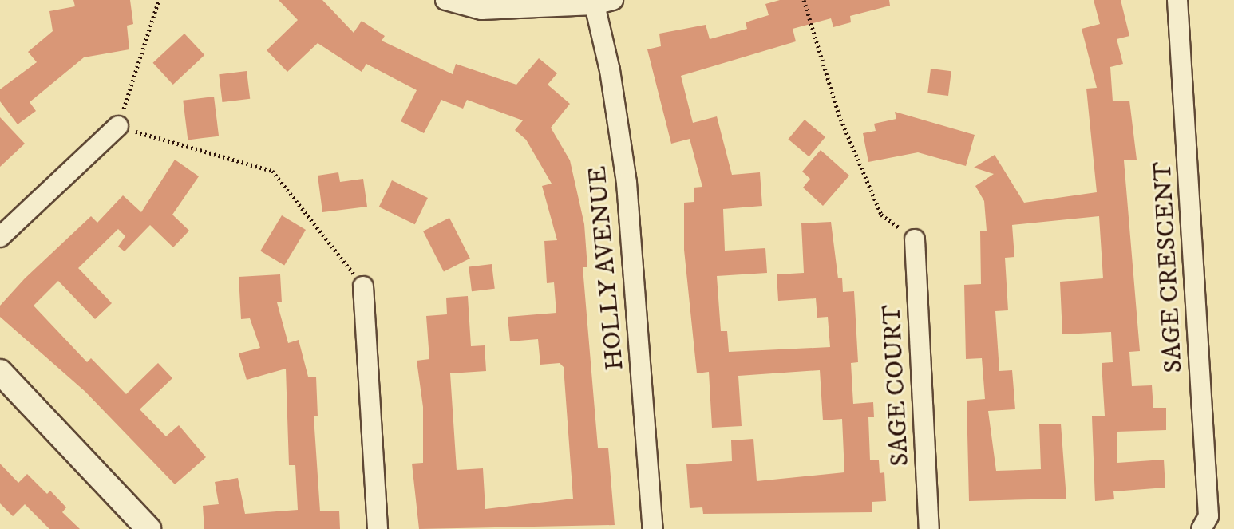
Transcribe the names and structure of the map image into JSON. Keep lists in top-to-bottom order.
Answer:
{
  "streets": {
    "street": ["SAGE CRESCENT", "HOLLY AVENUE", "SAGE COURT"]
  }
}
